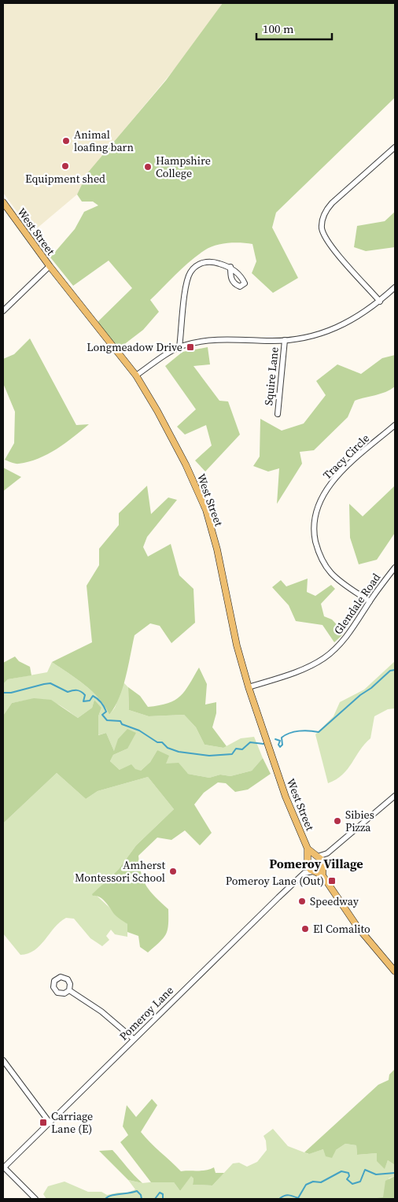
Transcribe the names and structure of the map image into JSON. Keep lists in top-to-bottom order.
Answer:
{
  "streets": {
    "main road": ["West Street"],
    "street": [
      "Squire Lane",
      "Tracy Circle",
      "Glendale Road",
      "Pomeroy Lane"
    ]
  },
  "crossings": [
    ["West Street", "Glendale Road"],
    ["West Street", "Pomeroy Lane"],
    ["Tracy Circle", "Glendale Road"]
  ],
  "districts": ["Pomeroy Village"],
  "places": {
    "other": [
      "Animal loafing barn",
      "Equipment shed",
      "Hampshire College",
      "Sibies Pizza",
      "Amherst Montessori School",
      "Speedway",
      "El Comalito"
    ],
    "transit": ["Longmeadow Drive", "Pomeroy Lane (Out)", "Carriage Lane (E)"]
  },
  "scale_bar": "100 m"
}
